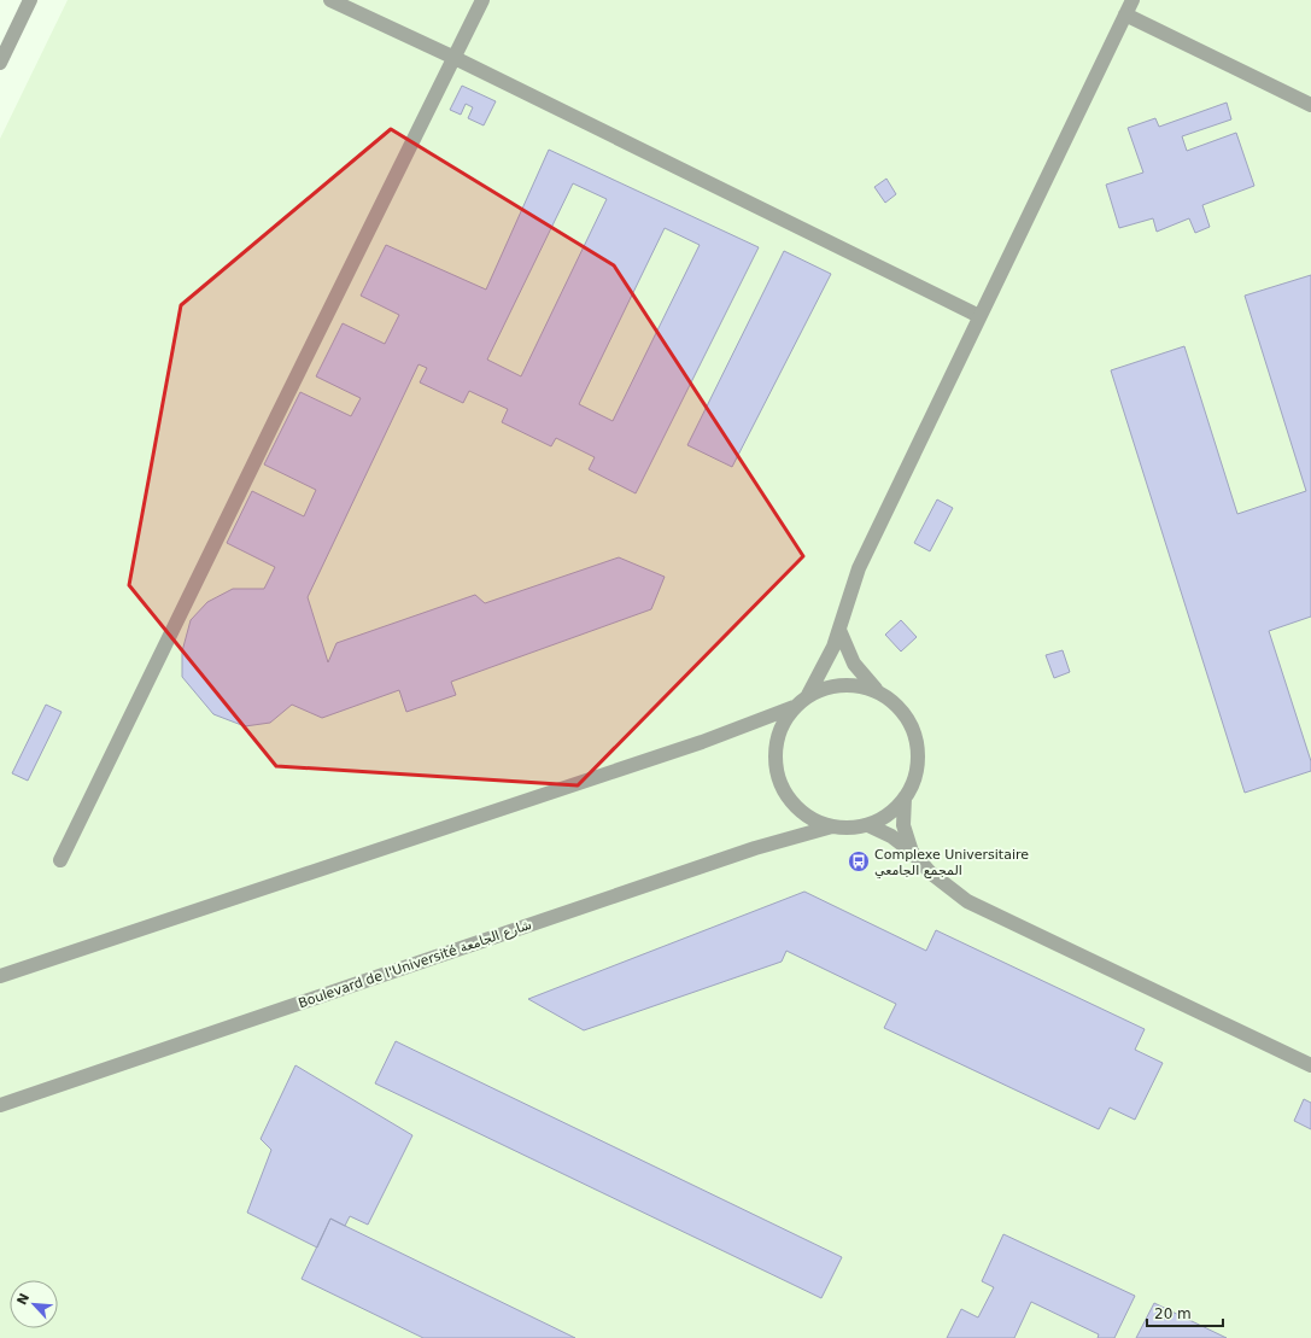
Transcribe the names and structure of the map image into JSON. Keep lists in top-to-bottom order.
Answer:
{
  "streets": {
    "street": ["Boulevard de l'Université شارع الجامعة"]
  },
  "places": {
    "bus stop": ["Complexe Universitaire المجمع الجامعي"]
  },
  "scale_bar": "20 m",
  "north": "top left"
}
